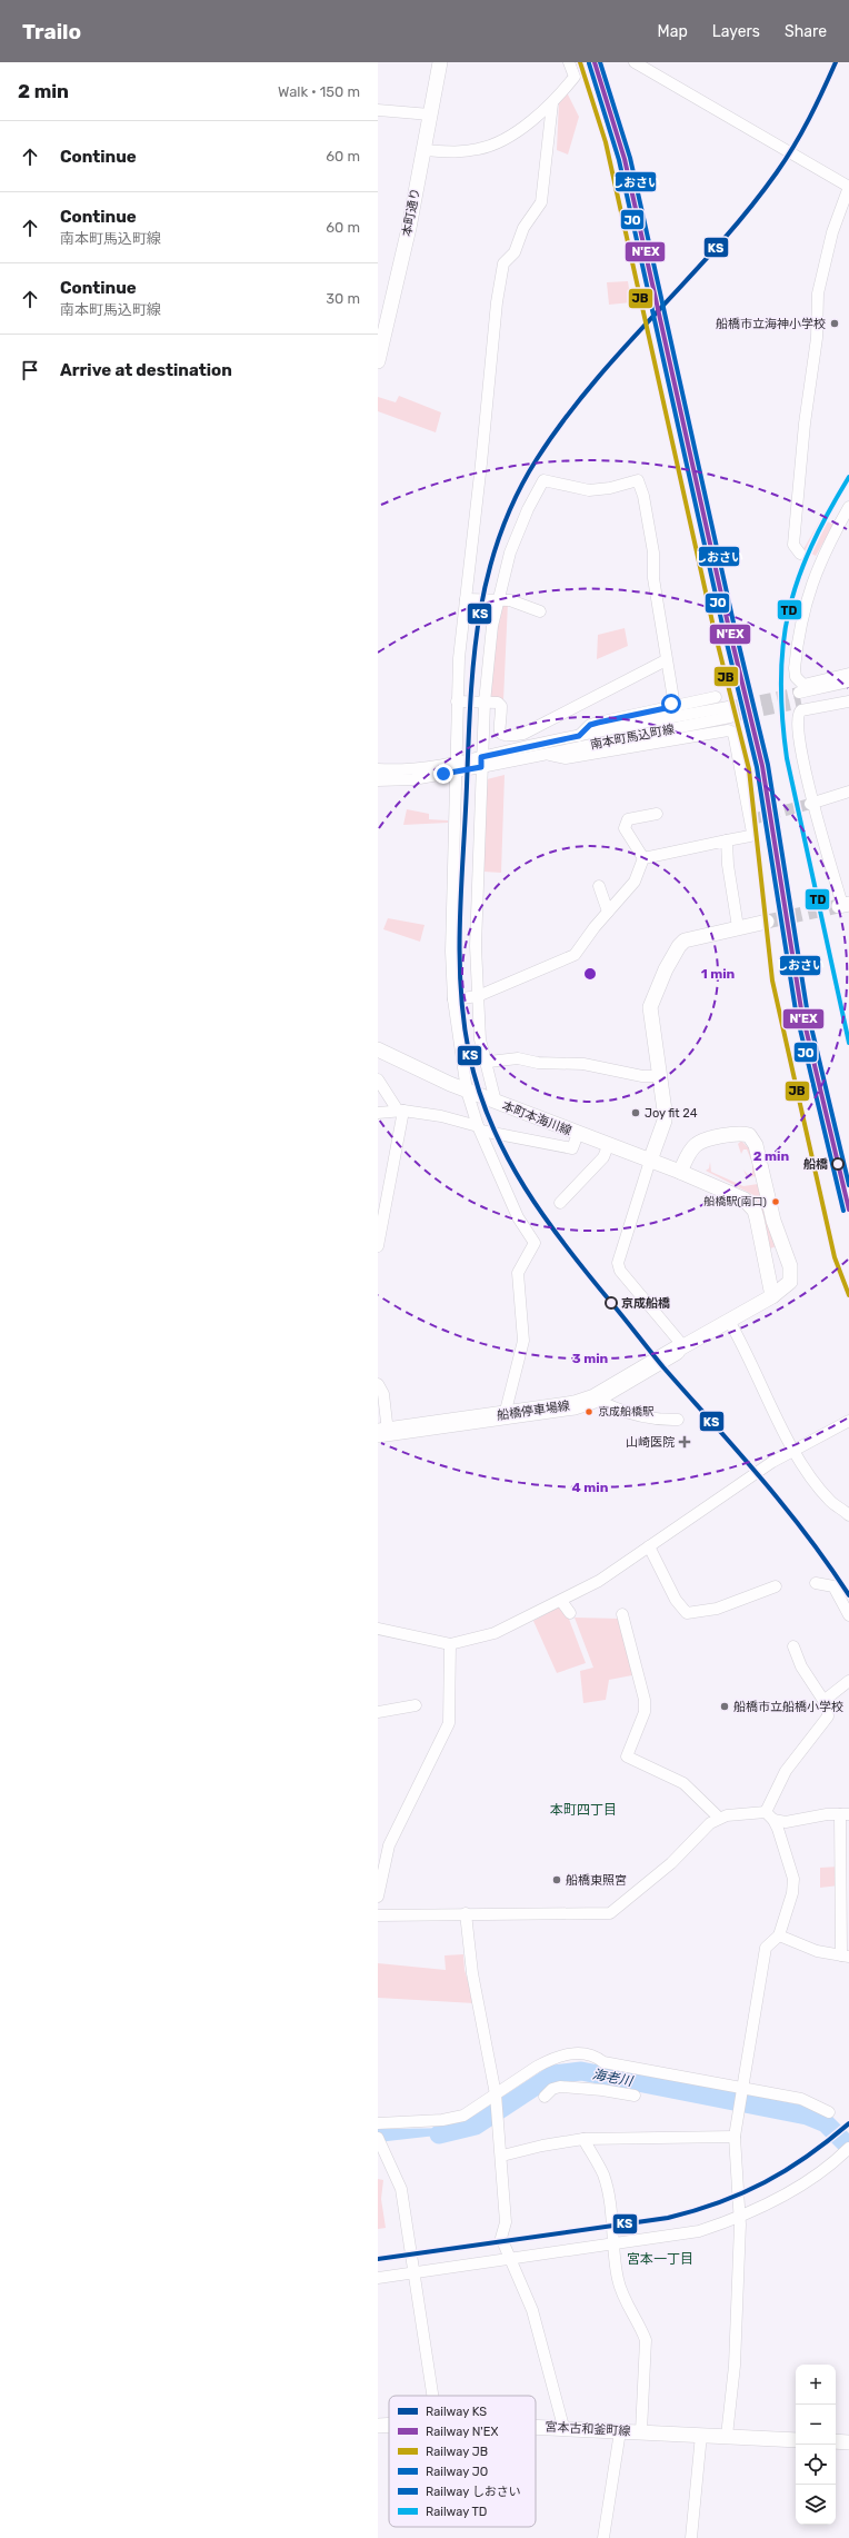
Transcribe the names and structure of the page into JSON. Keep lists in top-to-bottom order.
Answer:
{
  "streets": {
    "main road": ["船橋停車場線"],
    "street": [
      "本町通り",
      "南本町馬込町線",
      "本町本海川線",
      "宮本古和釜町線"
    ]
  },
  "districts": ["本町四丁目", "宮本一丁目"],
  "water": ["海老川"],
  "places": {
    "other": [
      "船橋市立海神小学校",
      "Joy fit 24",
      "船橋",
      "船橋駅(南口)",
      "京成船橋",
      "京成船橋駅",
      "船橋市立船橋小学校",
      "船橋東照宮"
    ],
    "health": ["山崎医院"]
  },
  "lines": [
    "rail line KS",
    "rail line N'EX",
    "rail line JB",
    "rail line しおさい",
    "rail line JO",
    "rail line TD"
  ],
  "legend": [
    "Railway KS",
    "Railway N'EX",
    "Railway JB",
    "Railway JO",
    "Railway しおさい",
    "Railway TD"
  ],
  "page": {
    "header": "Trailo",
    "nav": ["Map", "Layers", "Share"],
    "heading": ["2 min", "Walk · 150 m"],
    "list": [
      ["Continue", "60 m"],
      ["Continue", "南本町馬込町線", "60 m"],
      ["Continue", "南本町馬込町線", "30 m"],
      "Arrive at destination"
    ],
    "map_buttons": ["+", "−"]
  },
  "rings": [
    "1 min",
    "2 min",
    "3 min",
    "4 min"
  ]
}
